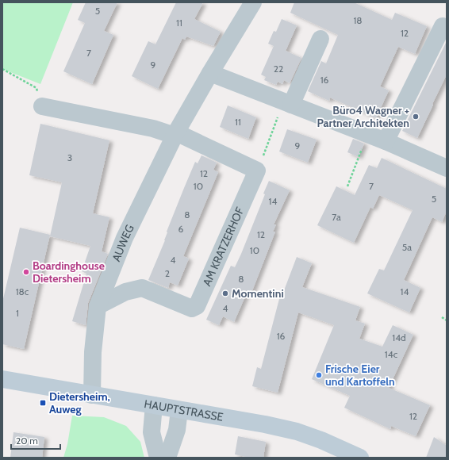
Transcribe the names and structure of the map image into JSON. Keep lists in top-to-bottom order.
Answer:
{
  "streets": {
    "main road": ["HAUPTSTRASSE"],
    "street": ["AUWEG", "AM KRATZERHOF"]
  },
  "crossings": [
    ["AUWEG", "AM KRATZERHOF"],
    ["AUWEG", "HAUPTSTRASSE"]
  ],
  "places": {
    "other": [
      "Büro4 Wagner + Partner Architekten",
      "Boardinghouse Dietersheim",
      "Momentini",
      "Frische Eier und Kartoffeln"
    ],
    "transit": ["Dietersheim, Auweg"]
  },
  "house_numbers": [
    "5",
    "18",
    "11",
    "12",
    "7",
    "9",
    "22",
    "16",
    "11",
    "9",
    "3",
    "12",
    "10",
    "7",
    "5",
    "14",
    "8",
    "7a",
    "6",
    "12",
    "5a",
    "10",
    "4",
    "2",
    "8",
    "18c",
    "14",
    "4",
    "1",
    "16",
    "14d",
    "14c",
    "12"
  ],
  "scale_bar": "20 m"
}
